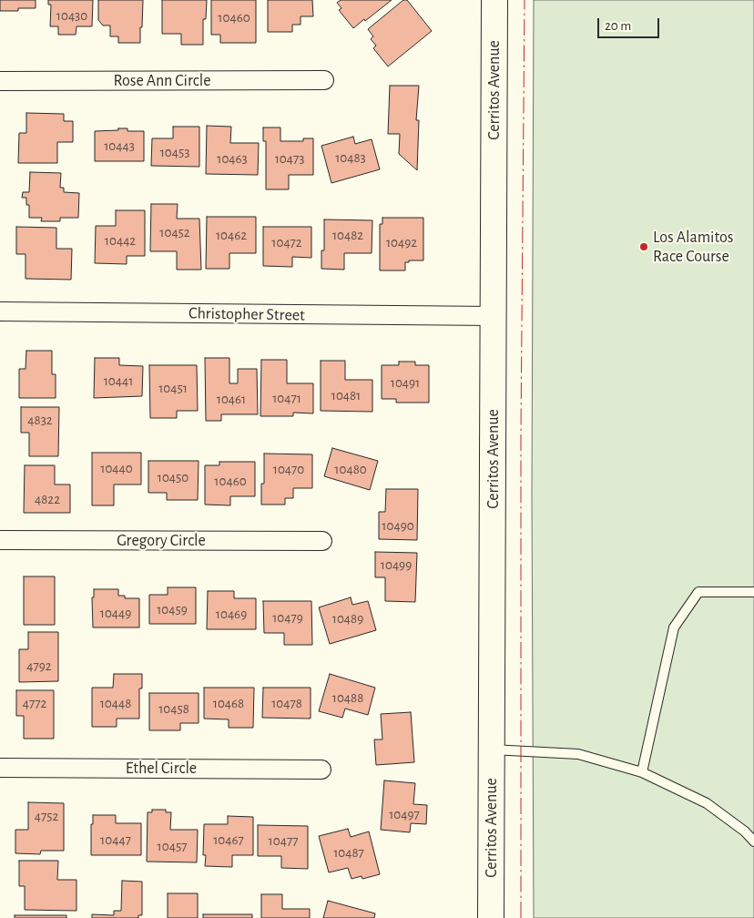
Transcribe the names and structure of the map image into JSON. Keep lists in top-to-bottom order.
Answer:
{
  "streets": {
    "main road": ["Cerritos Avenue"],
    "street": [
      "Rose Ann Circle",
      "Christopher Street",
      "Gregory Circle",
      "Ethel Circle"
    ]
  },
  "crossings": [
    ["Cerritos Avenue", "Christopher Street"]
  ],
  "places": ["Los Alamitos Race Course"],
  "house_numbers": [
    "10430",
    "10460",
    "10443",
    "10453",
    "10483",
    "10463",
    "10473",
    "10452",
    "10462",
    "10482",
    "10442",
    "10472",
    "10492",
    "10441",
    "10491",
    "10451",
    "10481",
    "10471",
    "10461",
    "4832",
    "10440",
    "10470",
    "10480",
    "10450",
    "10460",
    "4822",
    "10490",
    "10499",
    "10459",
    "10449",
    "10469",
    "10479",
    "10489",
    "4792",
    "10488",
    "4772",
    "10448",
    "10468",
    "10478",
    "10458",
    "10497",
    "4752",
    "10447",
    "10467",
    "10477",
    "10457",
    "10487"
  ],
  "scale_bar": "20 m"
}
